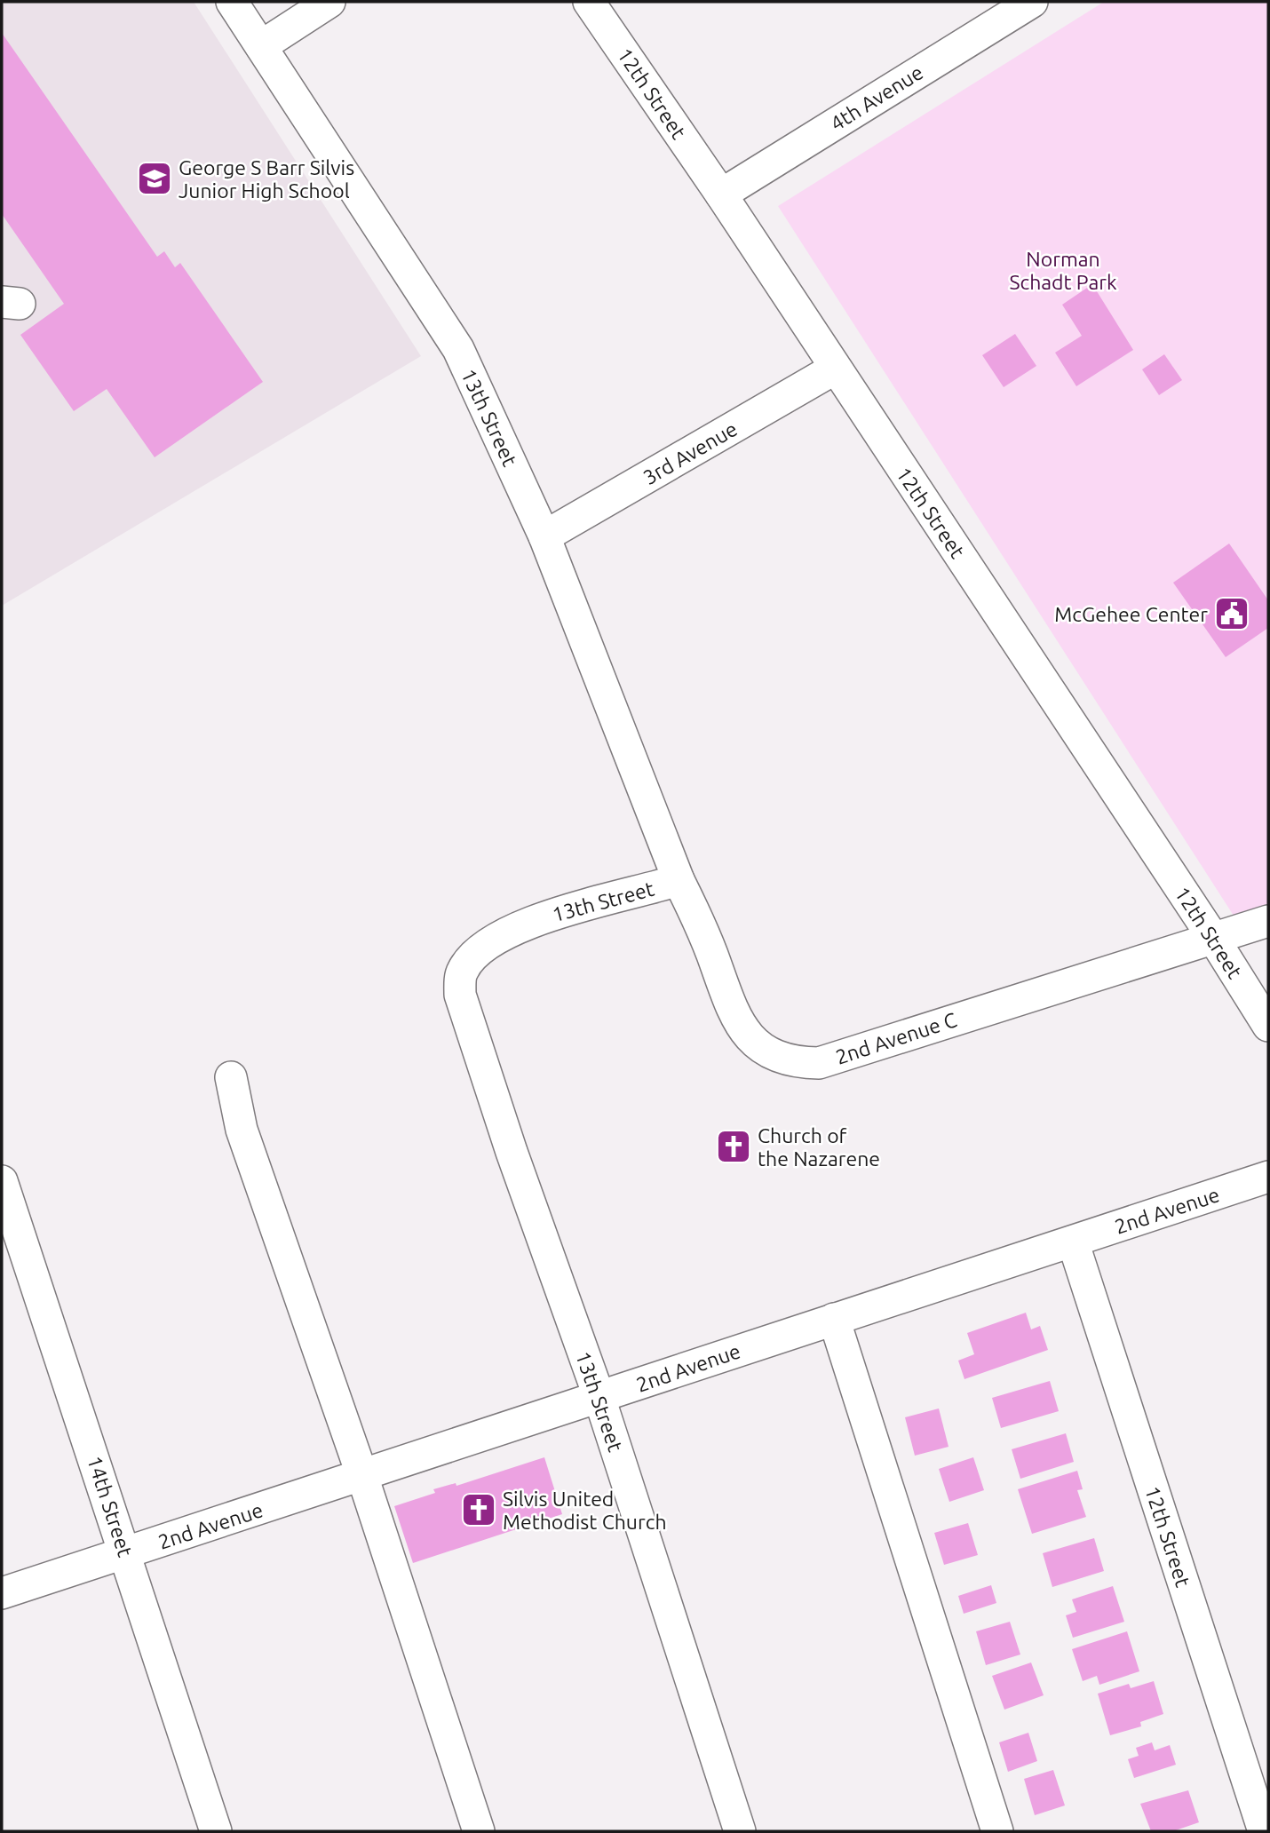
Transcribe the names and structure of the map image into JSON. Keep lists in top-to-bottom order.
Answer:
{
  "streets": {
    "street": [
      "12th Street",
      "4th Avenue",
      "13th Street",
      "3rd Avenue",
      "2nd Avenue C",
      "2nd Avenue",
      "14th Street"
    ]
  },
  "crossings": [
    ["12th Street", "4th Avenue"],
    ["12th Street", "3rd Avenue"],
    ["12th Street", "2nd Avenue C"],
    ["12th Street", "2nd Avenue"],
    ["13th Street", "3rd Avenue"],
    ["13th Street", "2nd Avenue C"],
    ["13th Street", "2nd Avenue"],
    ["2nd Avenue", "14th Street"]
  ],
  "parks": ["Norman Schadt Park"],
  "places": {
    "school or university": ["George S Barr Silvis Junior High School"],
    "public building": ["McGehee Center"],
    "church": ["Church of the Nazarene", "Silvis United Methodist Church"]
  }
}
